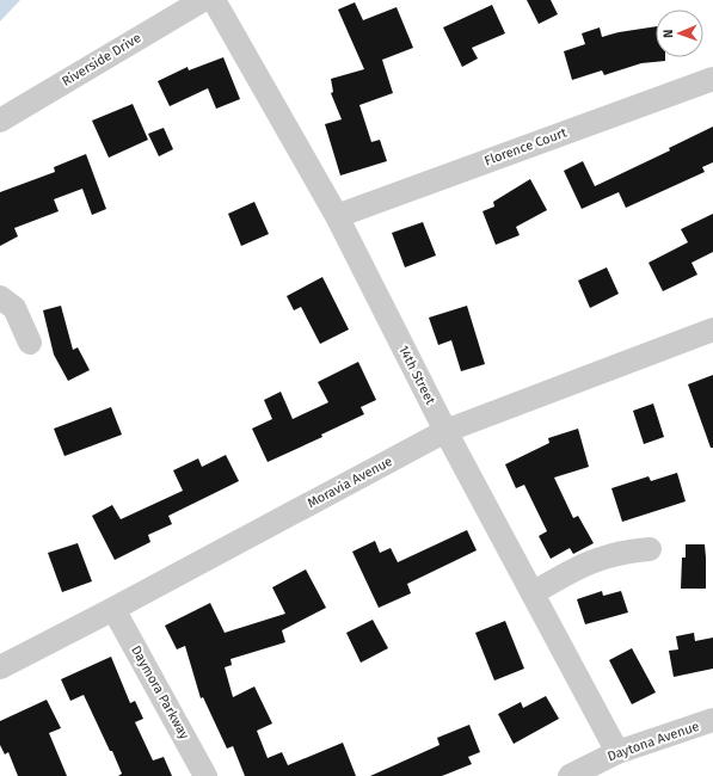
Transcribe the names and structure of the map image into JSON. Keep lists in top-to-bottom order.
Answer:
{
  "streets": {
    "street": [
      "Riverside Drive",
      "Florence Court",
      "14th Street",
      "Moravia Avenue",
      "Daymora Parkway",
      "Daytona Avenue"
    ]
  },
  "crossings": [
    ["Florence Court", "14th Street"],
    ["14th Street", "Moravia Avenue"],
    ["14th Street", "Daytona Avenue"],
    ["Moravia Avenue", "Daymora Parkway"]
  ],
  "north": "left"
}
